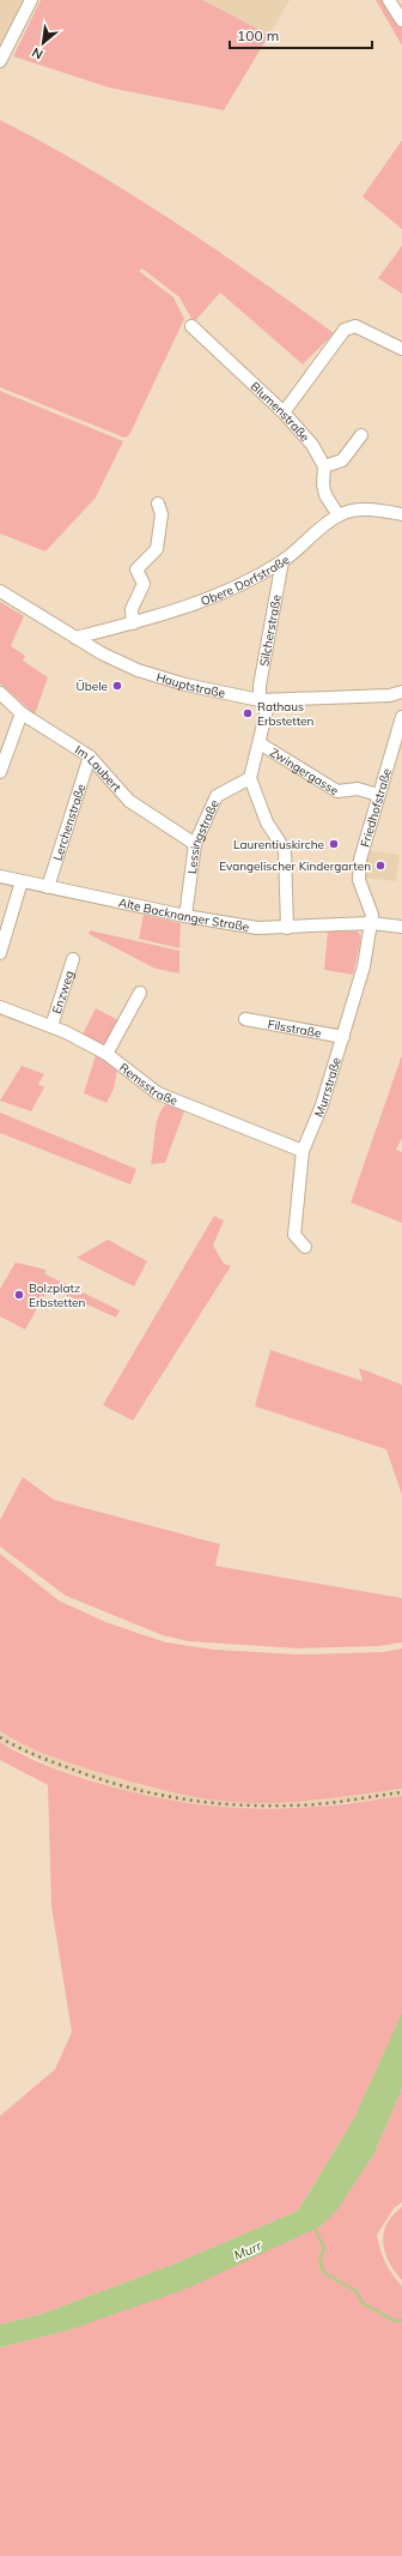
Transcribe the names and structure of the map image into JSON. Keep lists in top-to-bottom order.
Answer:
{
  "streets": {
    "street": [
      "Blumenstraße",
      "Obere Dorfstraße",
      "Silcherstraße",
      "Hauptstraße",
      "Zwingergasse",
      "Im Laubert",
      "Friedhofstraße",
      "Lerchenstraße",
      "Lessingstraße",
      "Alte Backnanger Straße",
      "Enzweg",
      "Filsstraße",
      "Remsstraße",
      "Murrstraße"
    ]
  },
  "crossings": [
    ["Blumenstraße", "Obere Dorfstraße"],
    ["Obere Dorfstraße", "Silcherstraße"],
    ["Obere Dorfstraße", "Hauptstraße"],
    ["Silcherstraße", "Hauptstraße"],
    ["Silcherstraße", "Zwingergasse"],
    ["Silcherstraße", "Lessingstraße"],
    ["Zwingergasse", "Friedhofstraße"],
    ["Im Laubert", "Lerchenstraße"],
    ["Im Laubert", "Lessingstraße"],
    ["Friedhofstraße", "Alte Backnanger Straße"],
    ["Friedhofstraße", "Murrstraße"],
    ["Lerchenstraße", "Alte Backnanger Straße"],
    ["Lessingstraße", "Alte Backnanger Straße"],
    ["Alte Backnanger Straße", "Murrstraße"],
    ["Enzweg", "Remsstraße"],
    ["Filsstraße", "Murrstraße"],
    ["Remsstraße", "Murrstraße"]
  ],
  "water": ["Murr"],
  "places": [
    "Übele",
    "Rathaus Erbstetten",
    "Laurentiuskirche",
    "Evangelischer Kindergarten",
    "Bolzplatz Erbstetten"
  ],
  "scale_bar": "100 m",
  "north": "bottom left"
}
